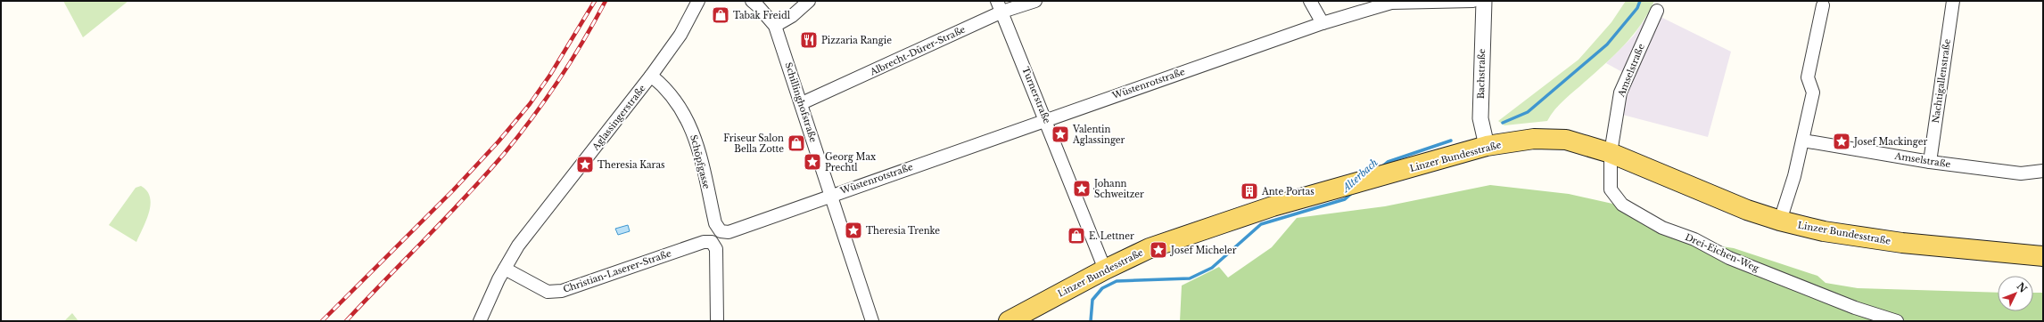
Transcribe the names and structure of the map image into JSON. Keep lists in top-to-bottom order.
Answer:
{
  "streets": {
    "main road": ["Linzer Bundesstraße"],
    "street": [
      "Albrecht-Dürer-Straße",
      "Amselstraße",
      "Bachstraße",
      "Nachtigallenstraße",
      "Wüstenrotstraße",
      "Turnerstraße",
      "Schillinghofstraße",
      "Aglassingerstraße",
      "Schöpfgasse",
      "Drei-Eichen-Weg",
      "Christian-Laserer-Straße"
    ]
  },
  "crossings": [
    ["Albrecht-Dürer-Straße", "Turnerstraße"],
    ["Albrecht-Dürer-Straße", "Schillinghofstraße"],
    ["Amselstraße", "Nachtigallenstraße"],
    ["Amselstraße", "Linzer Bundesstraße"],
    ["Amselstraße", "Drei-Eichen-Weg"],
    ["Bachstraße", "Linzer Bundesstraße"],
    ["Wüstenrotstraße", "Turnerstraße"],
    ["Wüstenrotstraße", "Schillinghofstraße"],
    ["Wüstenrotstraße", "Schöpfgasse"],
    ["Turnerstraße", "Linzer Bundesstraße"],
    ["Schillinghofstraße", "Schöpfgasse"],
    ["Aglassingerstraße", "Schöpfgasse"],
    ["Aglassingerstraße", "Christian-Laserer-Straße"],
    ["Linzer Bundesstraße", "Drei-Eichen-Weg"]
  ],
  "water": ["Alterbach"],
  "places": {
    "shop": ["Tabak Freidl", "Friseur Salon Bella Zotte", "E. Lettner"],
    "restaurant": ["Pizzaria Rangie"],
    "place": [
      "Valentin Aglassinger",
      "Josef Mackinger",
      "Georg Max Prechtl",
      "Theresia Karas",
      "Johann Schweitzer",
      "Theresia Trenke",
      "Josef Micheler"
    ],
    "building": ["Ante Portas"]
  },
  "north": "top right"
}
